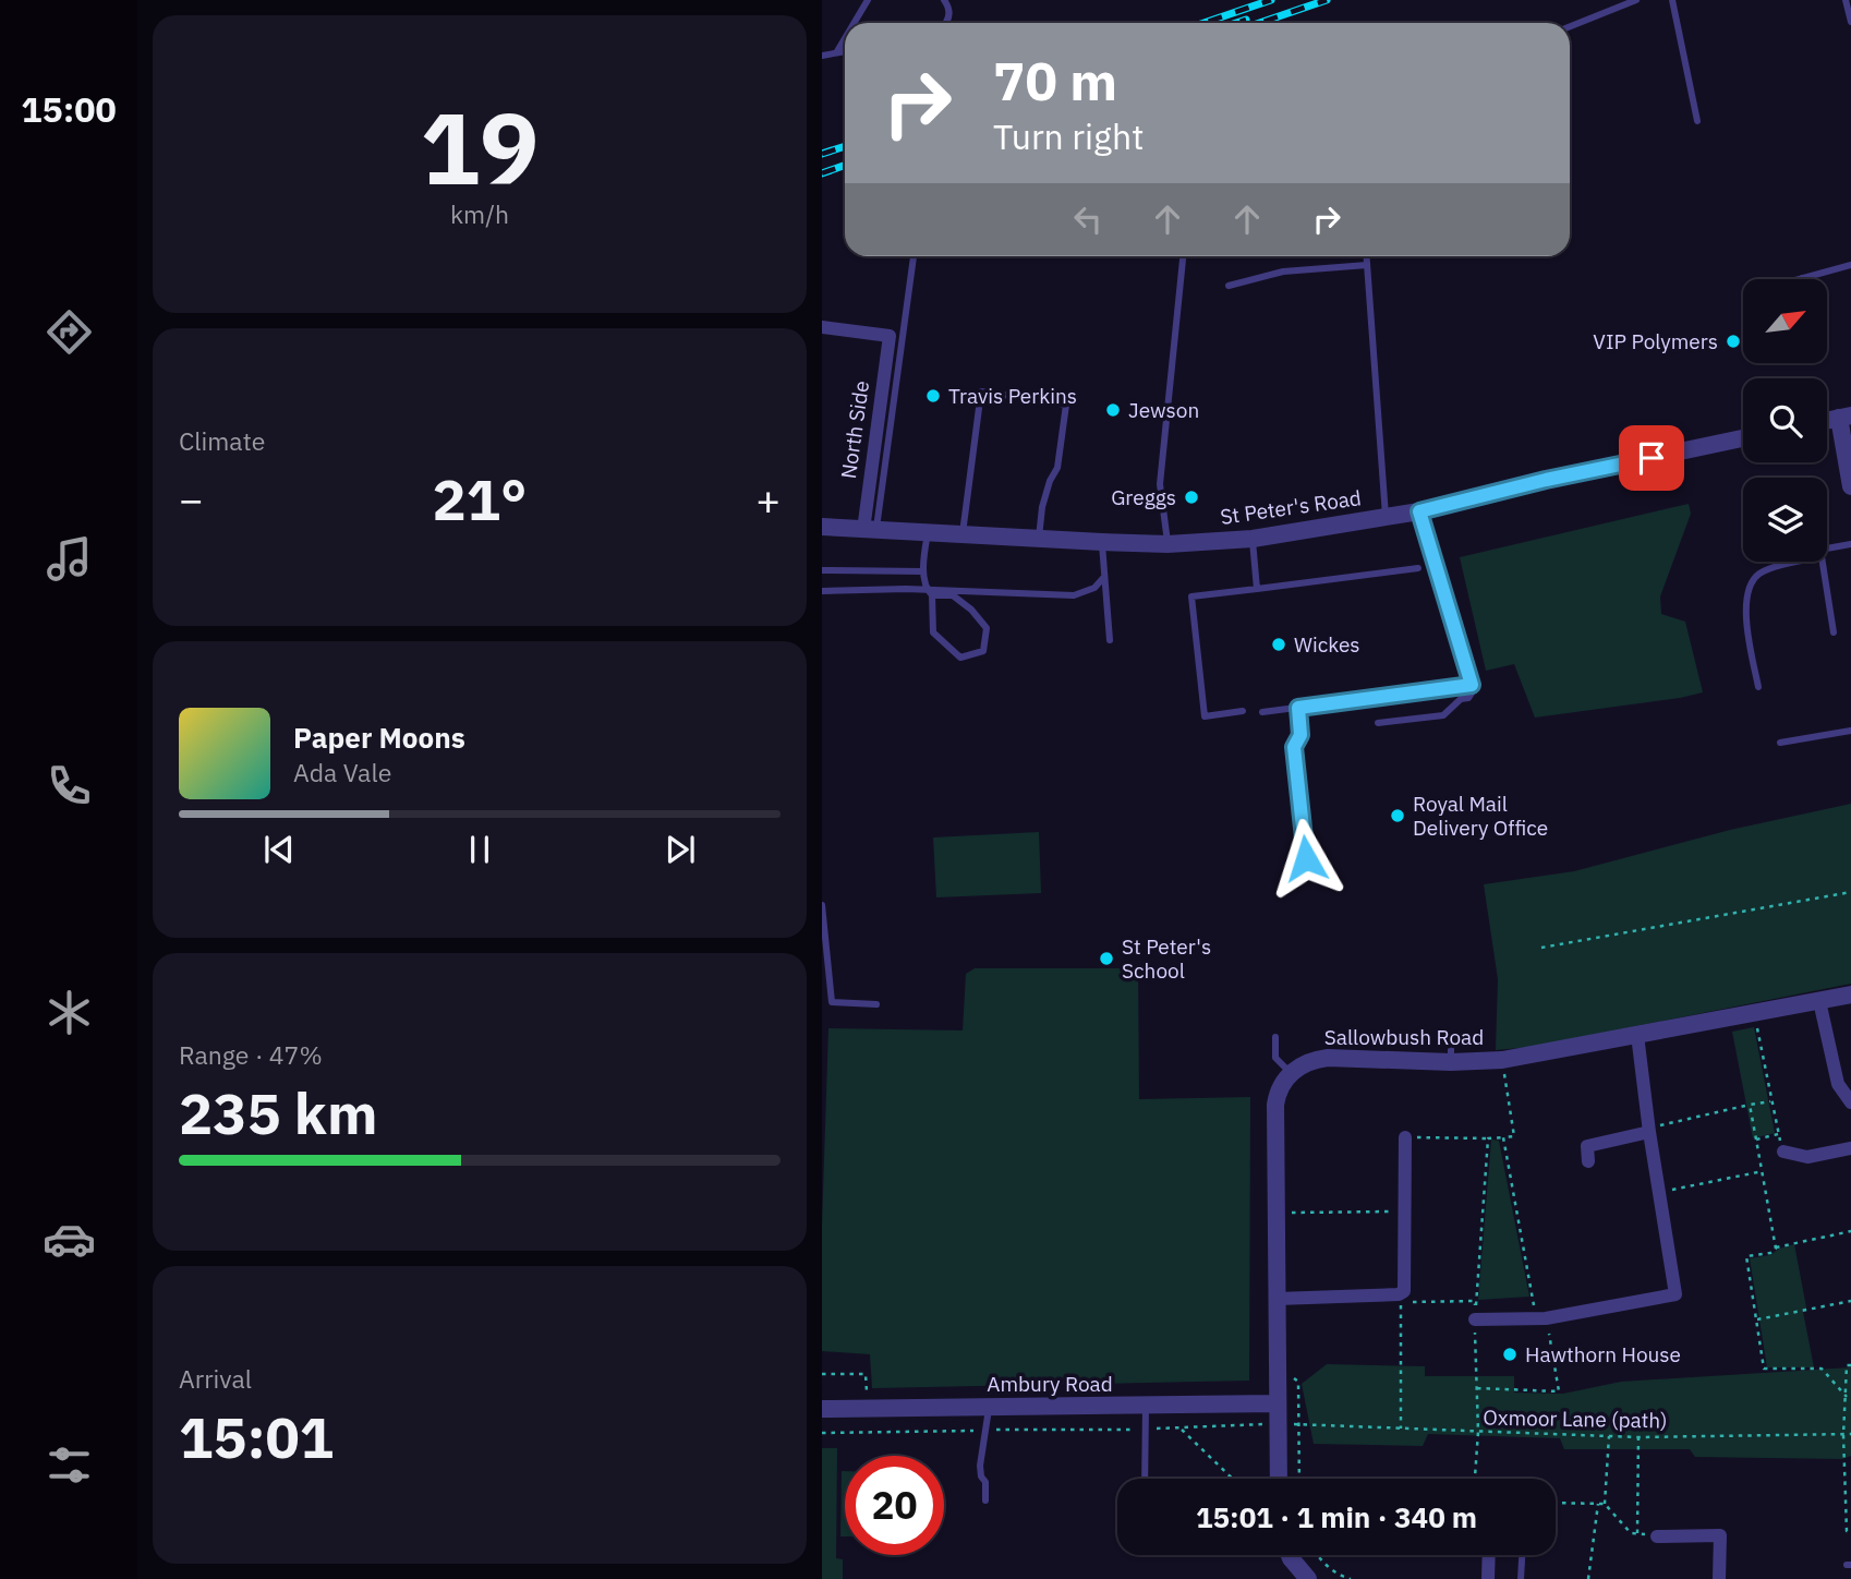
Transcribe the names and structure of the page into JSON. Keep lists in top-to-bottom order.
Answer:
{
  "streets": {
    "street": [
      "North Side",
      "St Peter's Road",
      "Sallowbush Road",
      "Ambury Road"
    ],
    "path": ["Oxmoor Lane (path)"]
  },
  "crossings": [
    ["North Side", "St Peter's Road"]
  ],
  "places": [
    "VIP Polymers",
    "Travis Perkins",
    "Jewson",
    "Greggs",
    "Wickes",
    "Royal Mail Delivery Office",
    "St Peter's School",
    "Hawthorn House"
  ],
  "north": "top right",
  "page": {
    "tabs": "15:00",
    "tile": [
      ["19", "km/h"],
      "Climate",
      ["Range · 47%", "235 km"],
      ["Arrival", "15:01"]
    ],
    "turn": ["70 m", "Turn right"],
    "heat": ["−", "21°", "+"],
    "song": ["Paper Moons", "Ada Vale"],
    "limit": "20",
    "trip": "15:01 · 1 min · 340 m"
  }
}
